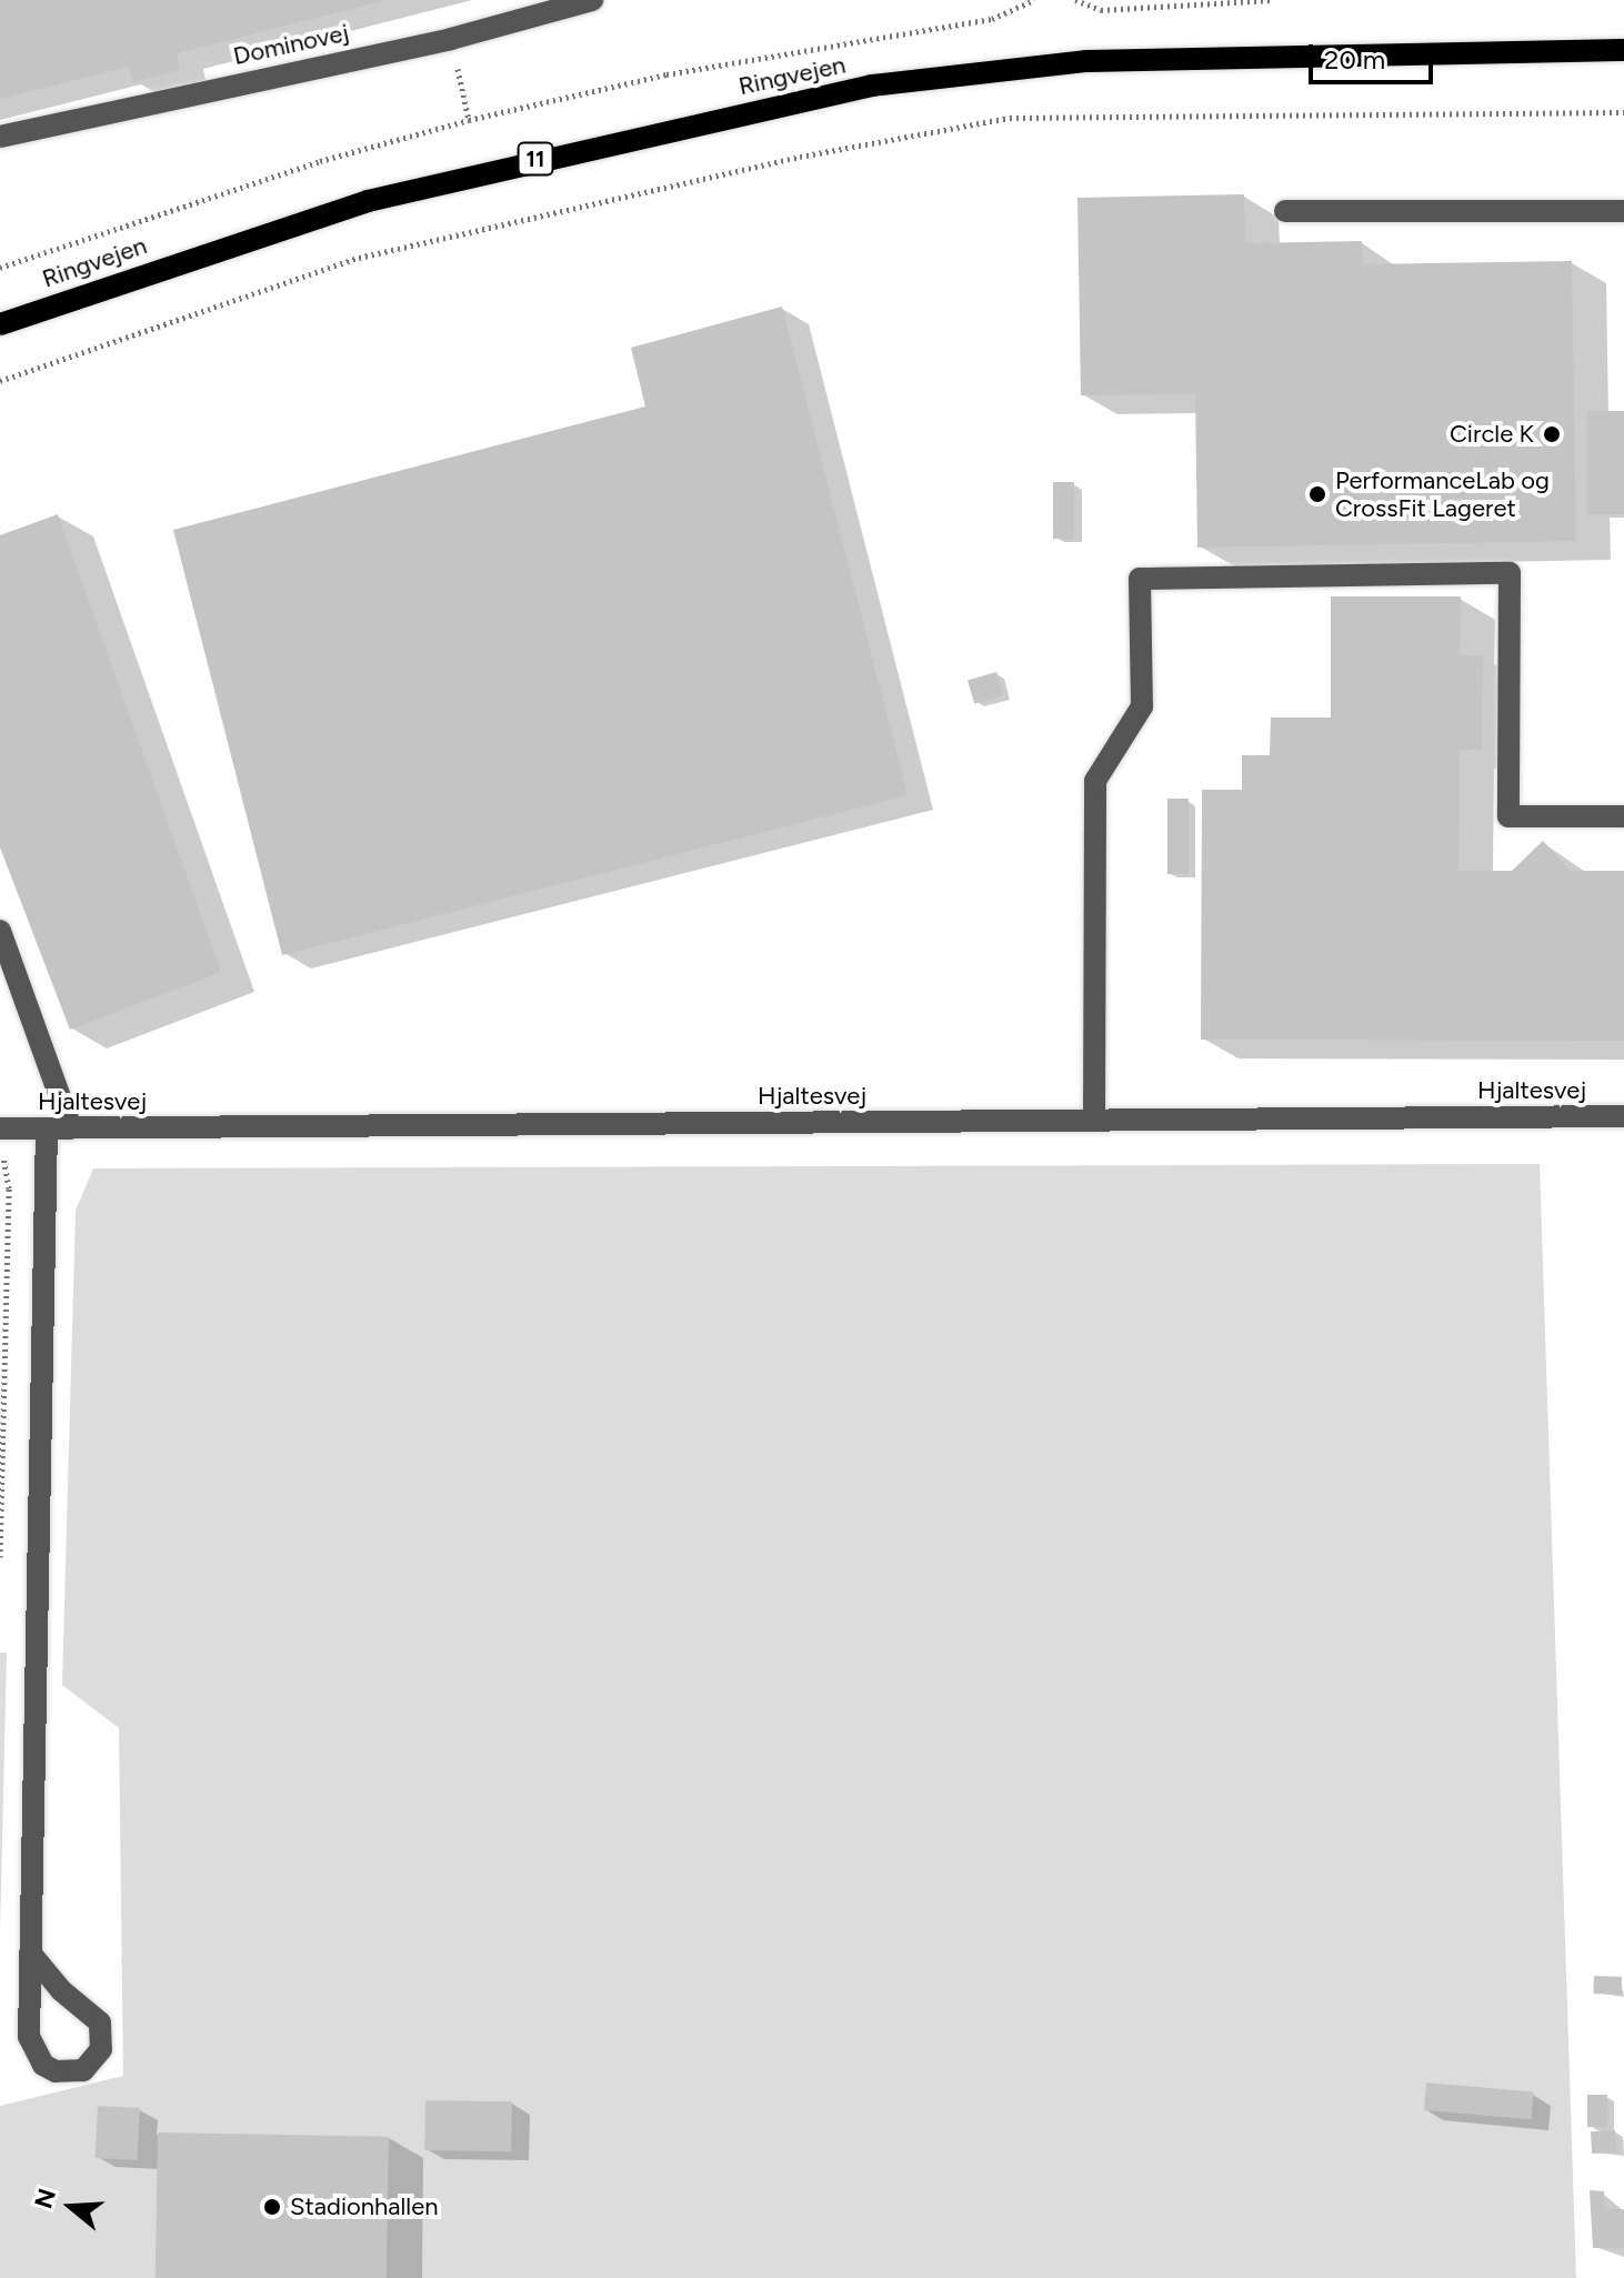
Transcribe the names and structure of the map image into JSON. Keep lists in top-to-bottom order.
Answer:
{
  "streets": {
    "main road": ["Ringvejen", "11"],
    "street": ["Dominovej", "Hjaltesvej"]
  },
  "places": ["Circle K", "PerformanceLab og CrossFit Lageret", "Stadionhallen"],
  "scale_bar": "20 m",
  "north": "left"
}
